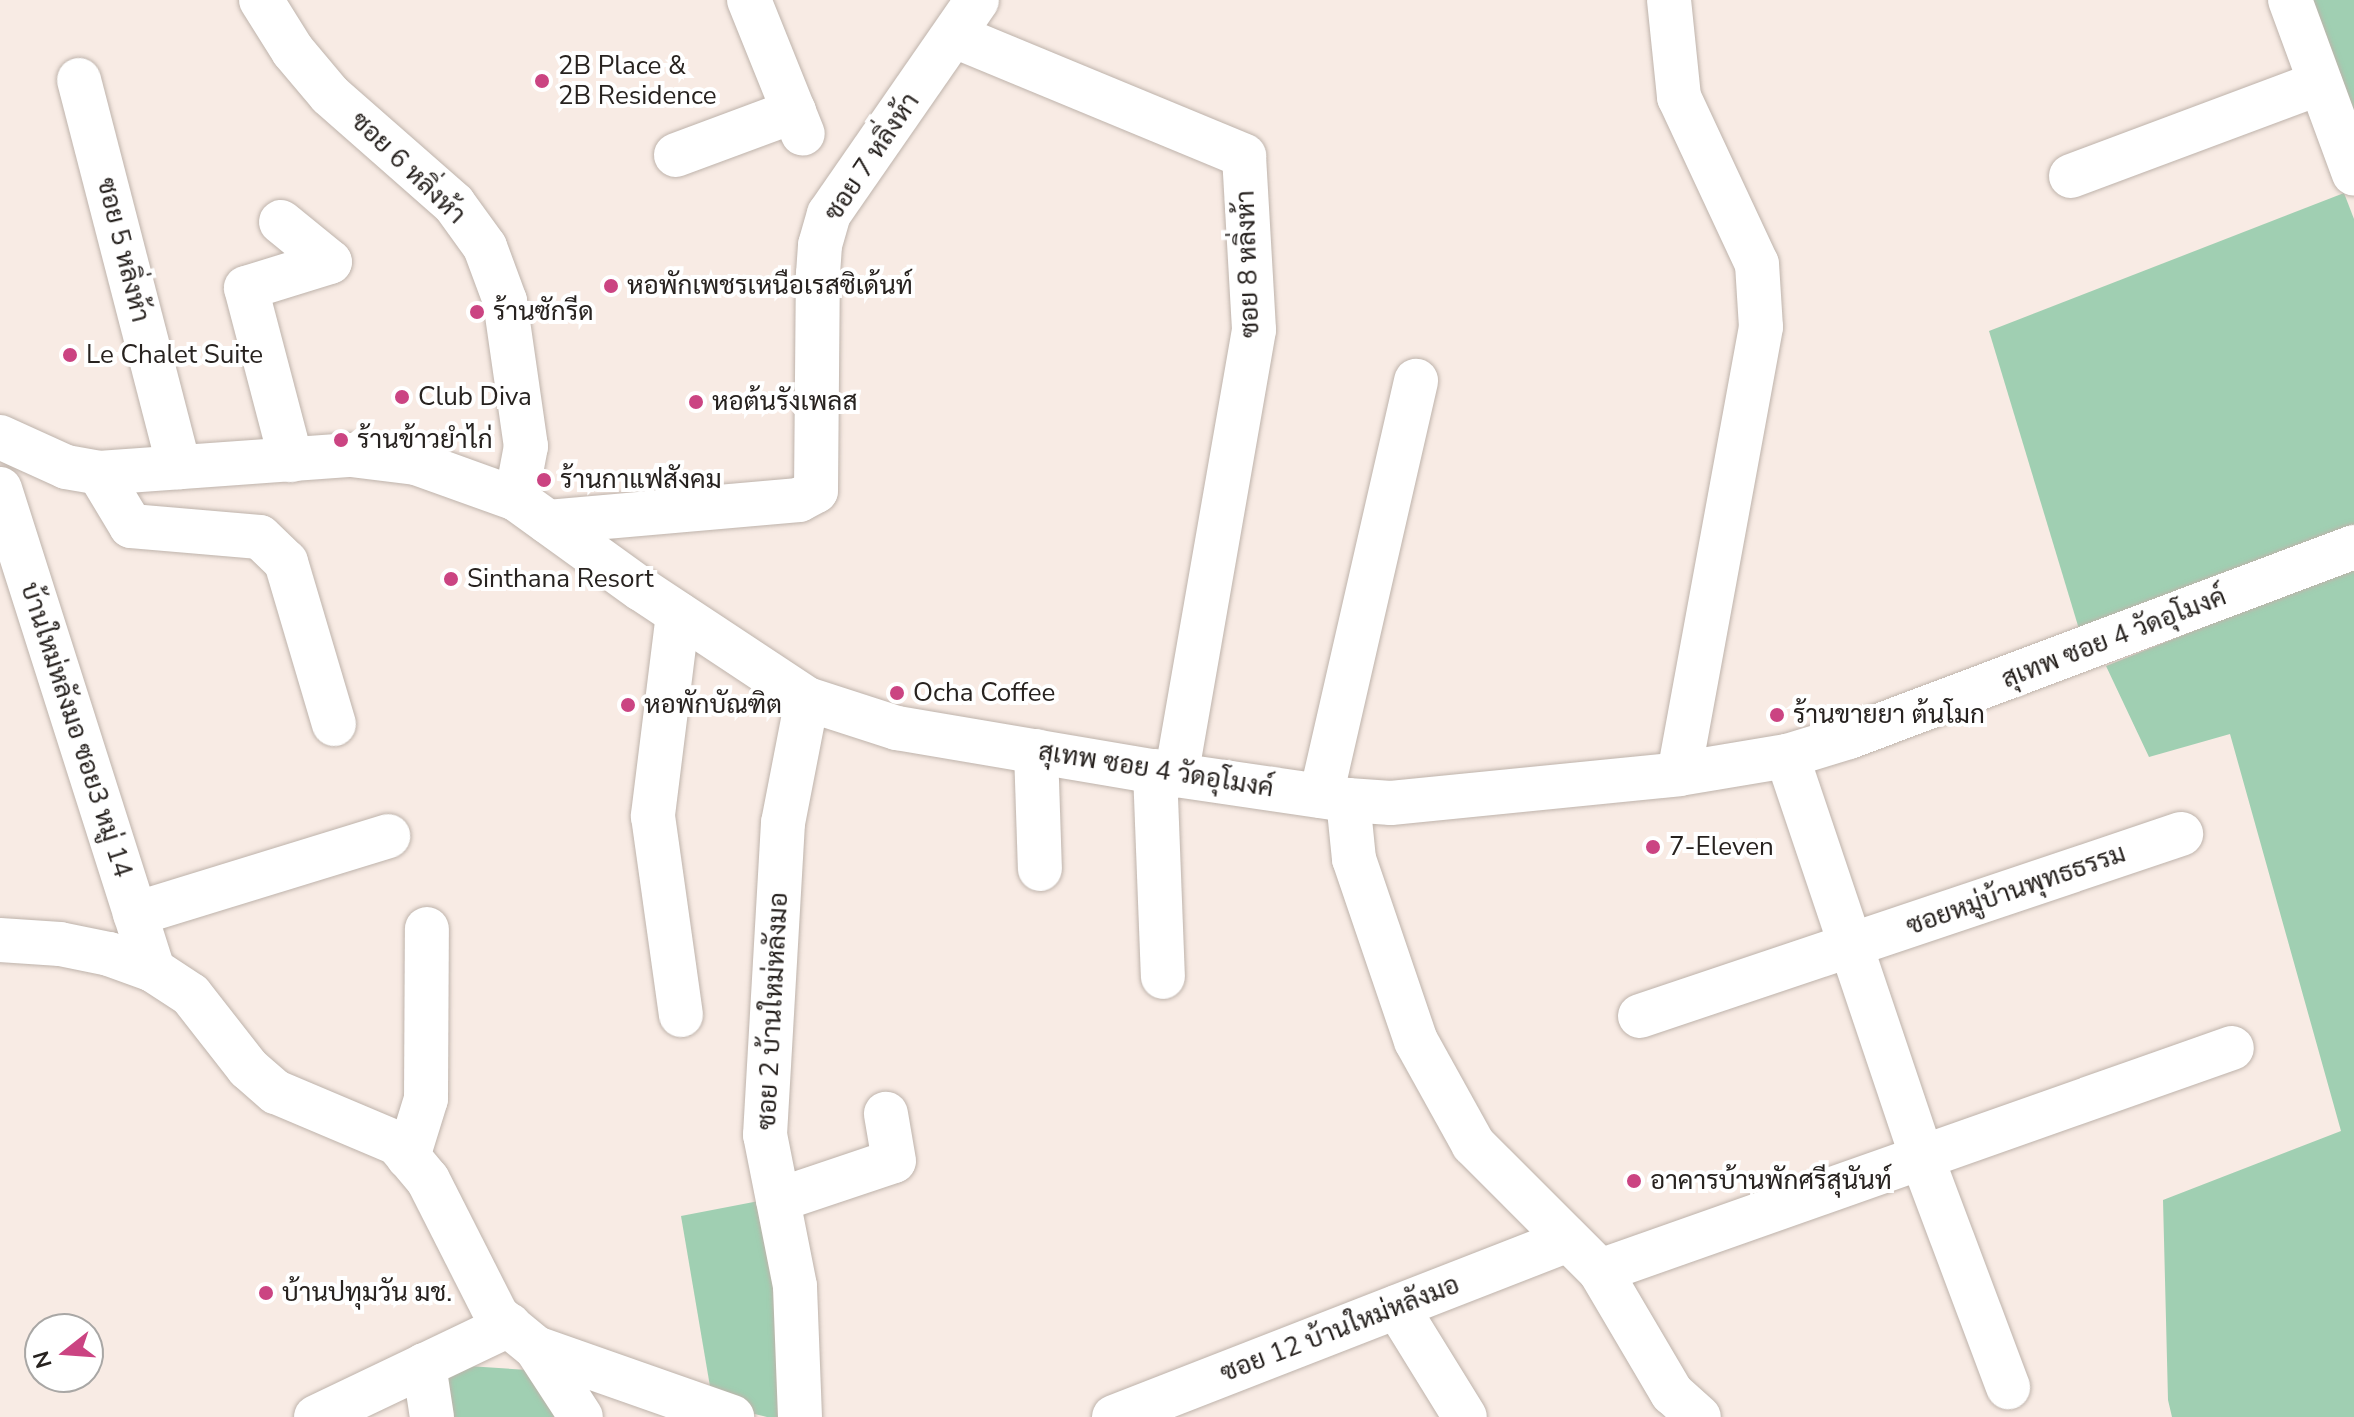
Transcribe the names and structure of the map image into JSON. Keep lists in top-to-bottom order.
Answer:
{
  "streets": {
    "street": [
      "ซอย 7 หลิ่งห้า",
      "ซอย 6 หลิ่งห้า",
      "ซอย 5 หลิ่งห้า",
      "ซอย 8 หลิ่งห้า",
      "สุเทพ ซอย 4 วัดอุโมงค์",
      "บ้านใหม่หลังมอ ซอย3 หมู่ 14",
      "ซอยหมู่บ้านพุทธธรรม",
      "ซอย 2 บ้านใหม่หลังมอ",
      "ซอย 12 บ้านใหม่หลังมอ"
    ]
  },
  "crossings": [
    ["ซอย 7 หลิ่งห้า", "ซอย 6 หลิ่งห้า"],
    ["ซอย 7 หลิ่งห้า", "ซอย 8 หลิ่งห้า"],
    ["ซอย 7 หลิ่งห้า", "สุเทพ ซอย 4 วัดอุโมงค์"],
    ["ซอย 6 หลิ่งห้า", "สุเทพ ซอย 4 วัดอุโมงค์"],
    ["ซอย 5 หลิ่งห้า", "สุเทพ ซอย 4 วัดอุโมงค์"],
    ["ซอย 8 หลิ่งห้า", "สุเทพ ซอย 4 วัดอุโมงค์"],
    ["สุเทพ ซอย 4 วัดอุโมงค์", "ซอย 2 บ้านใหม่หลังมอ"]
  ],
  "places": [
    "2B Place & 2B Residence",
    "หอพักเพชรเหนือเรสซิเด้นท์",
    "ร้านซักรีด",
    "Le Chalet Suite",
    "Club Diva",
    "หอต้นรังเพลส",
    "ร้านข้าวยำไก่",
    "ร้านกาแฟสังคม",
    "Sinthana Resort",
    "Ocha Coffee",
    "หอพักบัณฑิต",
    "ร้านขายยา ต้นโมก",
    "7-Eleven",
    "อาคารบ้านพักศรีสุนันท์",
    "บ้านปทุมวัน มช."
  ],
  "north": "left"
}
